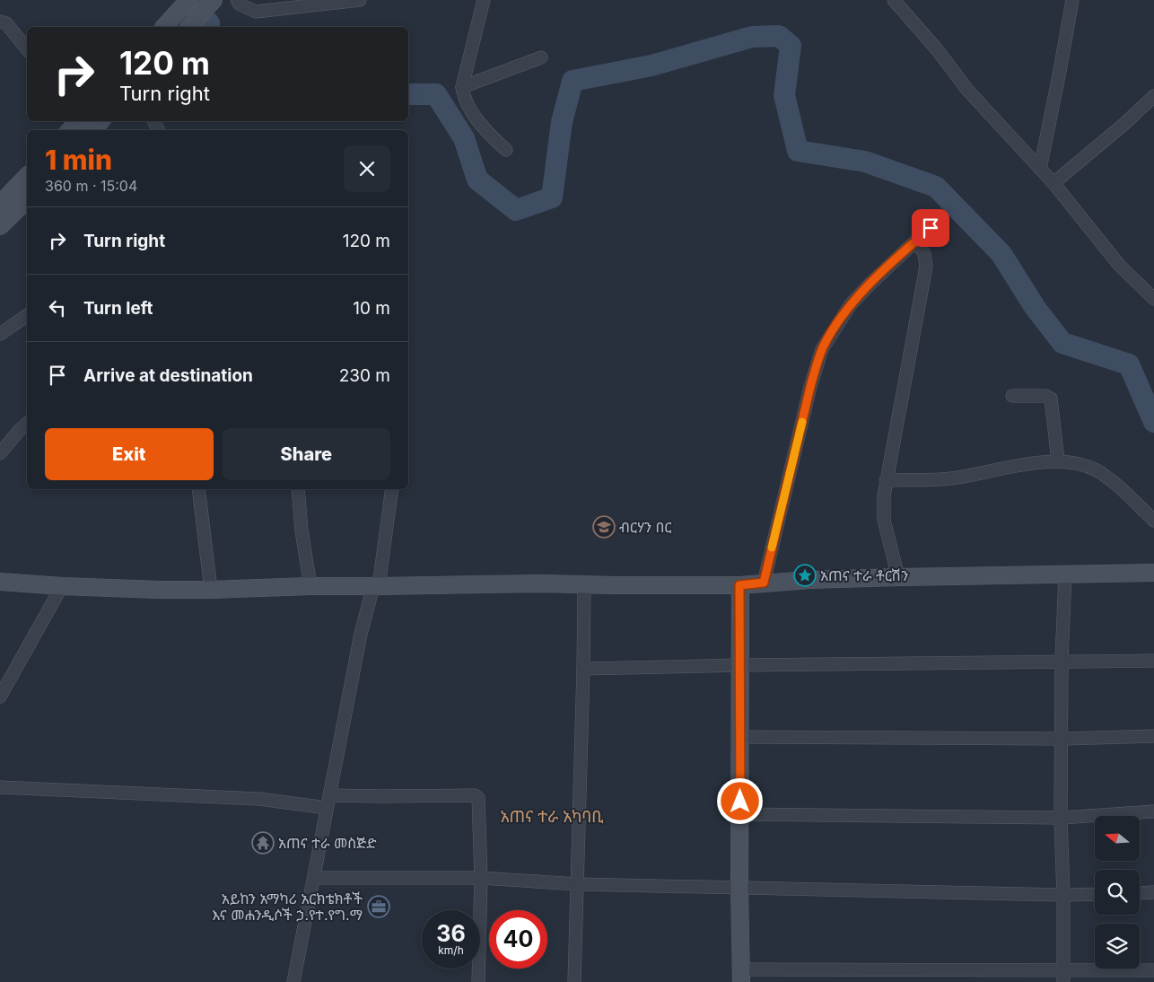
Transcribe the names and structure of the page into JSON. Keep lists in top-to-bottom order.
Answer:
{
  "districts": ["አጠና ተራ አካባቢ"],
  "places": {
    "school or university": ["ብርሃን በር"],
    "place": ["አጠና ተራ ቶርሽን"],
    "temple": ["አጠና ተራ መስጅድ"],
    "office": ["አይከን አማካሪ አርክቴክቶች እና መሐንዲሶች ኃ.የተ.የግ.ማ"]
  },
  "north": "left",
  "page": {
    "turn": ["120 m", "Turn right"],
    "heading": ["1 min", "360 m · 15:04"],
    "list": [
      {
        "name": "Turn right",
        "value": "120 m"
      },
      {
        "name": "Turn left",
        "value": "10 m"
      },
      {
        "name": "Arrive at destination",
        "value": "230 m"
      }
    ],
    "buttons": ["Exit", "Share"],
    "speed": "36 km/h",
    "limit": "40"
  }
}
